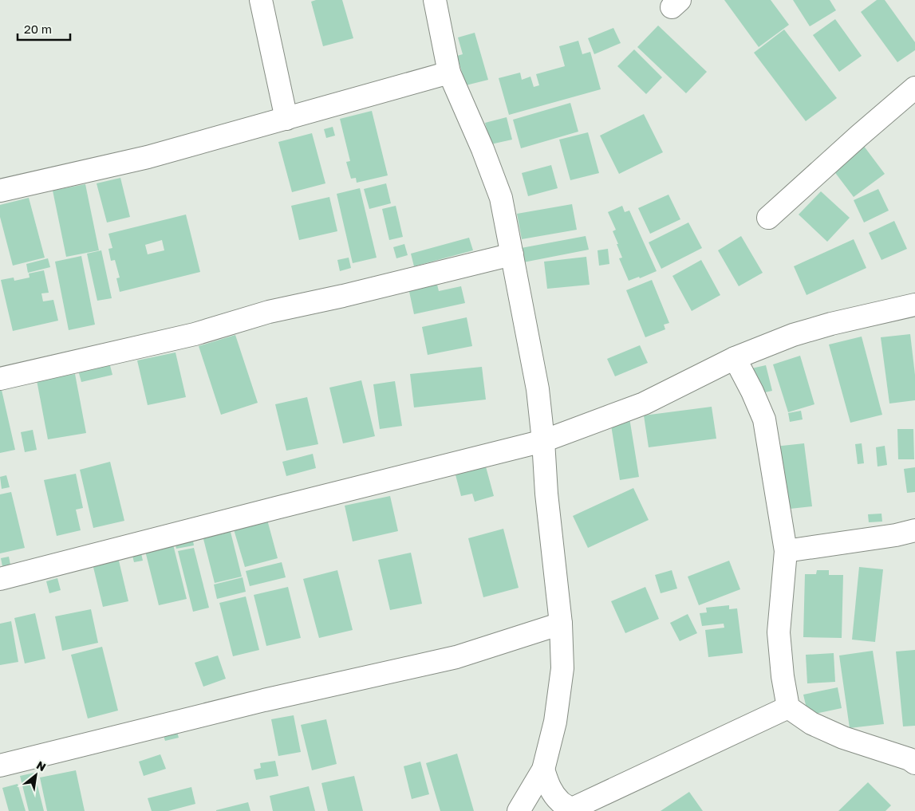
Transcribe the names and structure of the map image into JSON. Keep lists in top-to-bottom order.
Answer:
{
  "scale_bar": "20 m",
  "north": "top right"
}
